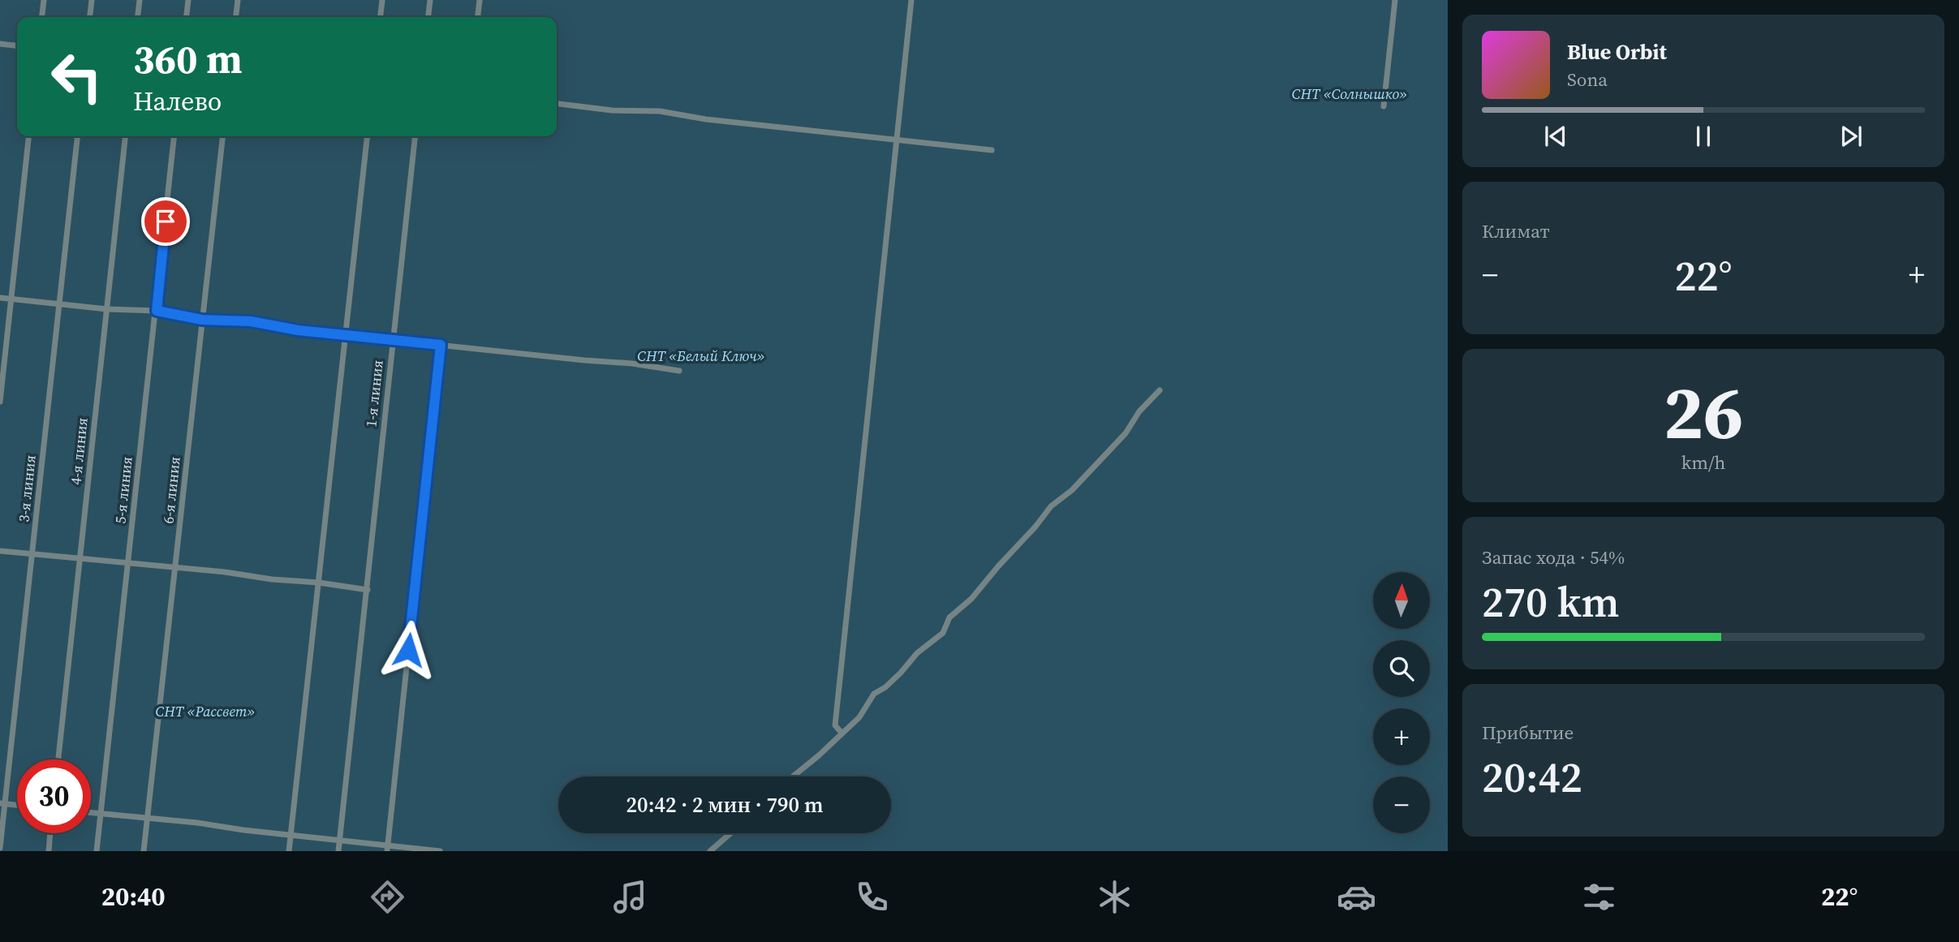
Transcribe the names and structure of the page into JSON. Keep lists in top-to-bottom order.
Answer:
{
  "streets": {
    "street": [
      "1-я линия",
      "4-я линия",
      "3-я линия",
      "5-я линия",
      "6-я линия"
    ]
  },
  "parks": ["СНТ «Солнышко»", "СНТ «Белый Ключ»", "СНТ «Рассвет»"],
  "north": "top",
  "page": {
    "turn": ["360 m", "Налево"],
    "song": ["Blue Orbit", "Sona"],
    "tile": [
      "Климат",
      ["26", "km/h"],
      ["Запас хода · 54%", "270 km"],
      ["Прибытие", "20:42"]
    ],
    "heat": ["−", "22°", "+"],
    "map_buttons": ["+", "−"],
    "limit": "30",
    "trip": "20:42 · 2 мин · 790 m",
    "tabs": ["20:40", "22°"]
  }
}
